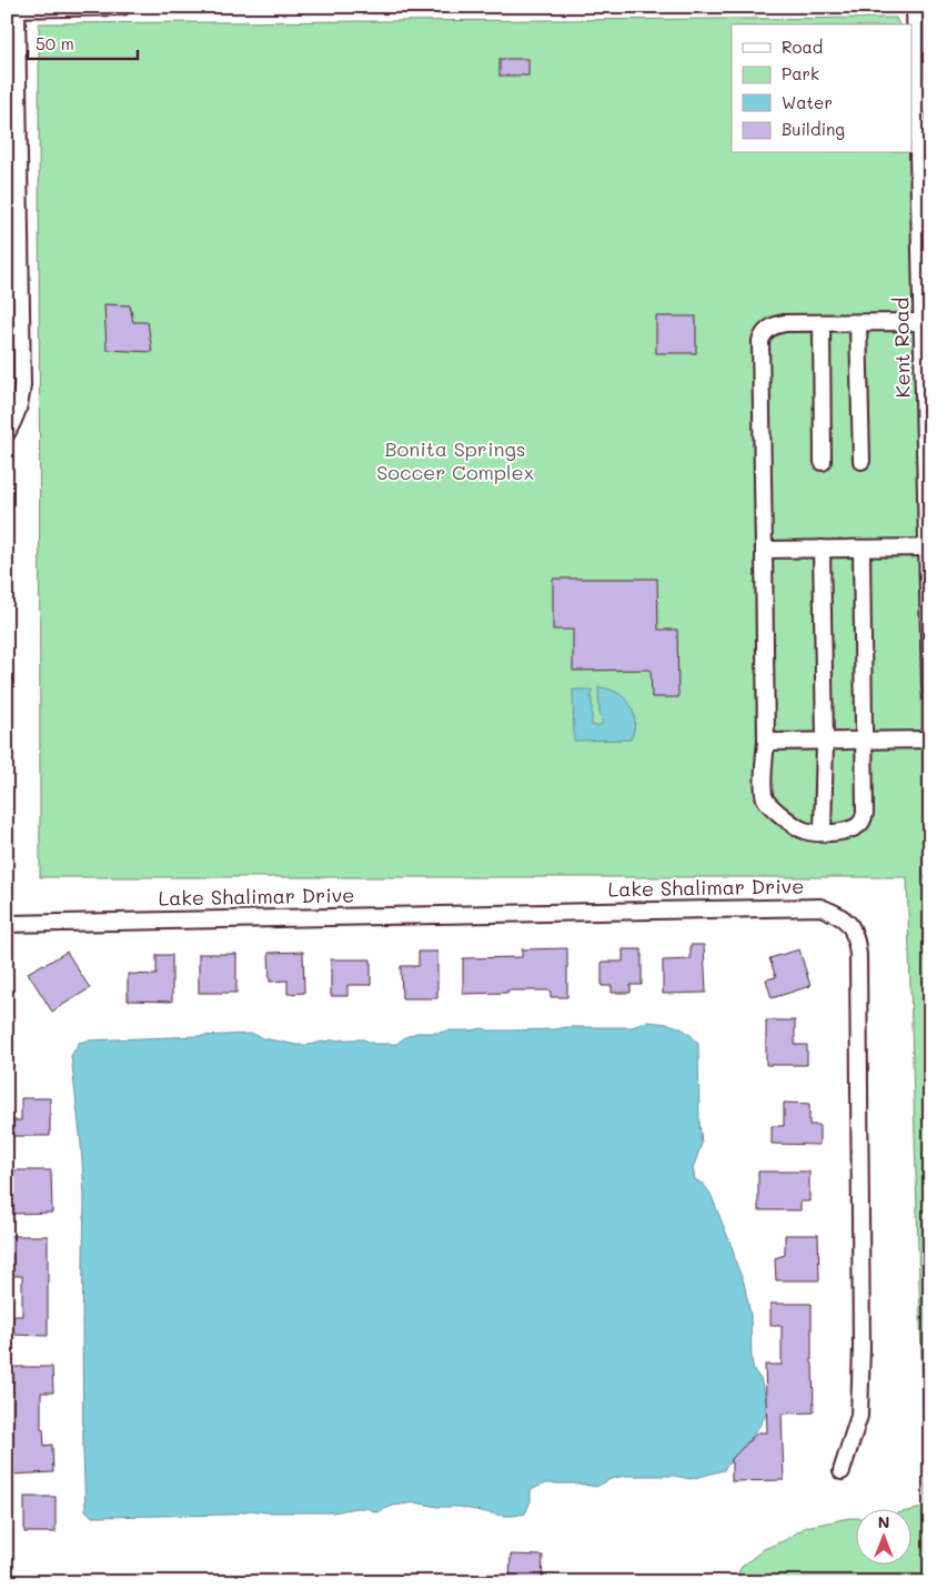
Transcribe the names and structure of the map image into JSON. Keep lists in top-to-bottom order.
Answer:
{
  "streets": {
    "street": ["Kent Road", "Lake Shalimar Drive"]
  },
  "parks": ["Bonita Springs Soccer Complex"],
  "legend": [
    "Road",
    "Park",
    "Water",
    "Building"
  ],
  "scale_bar": "50 m",
  "north": "top"
}
